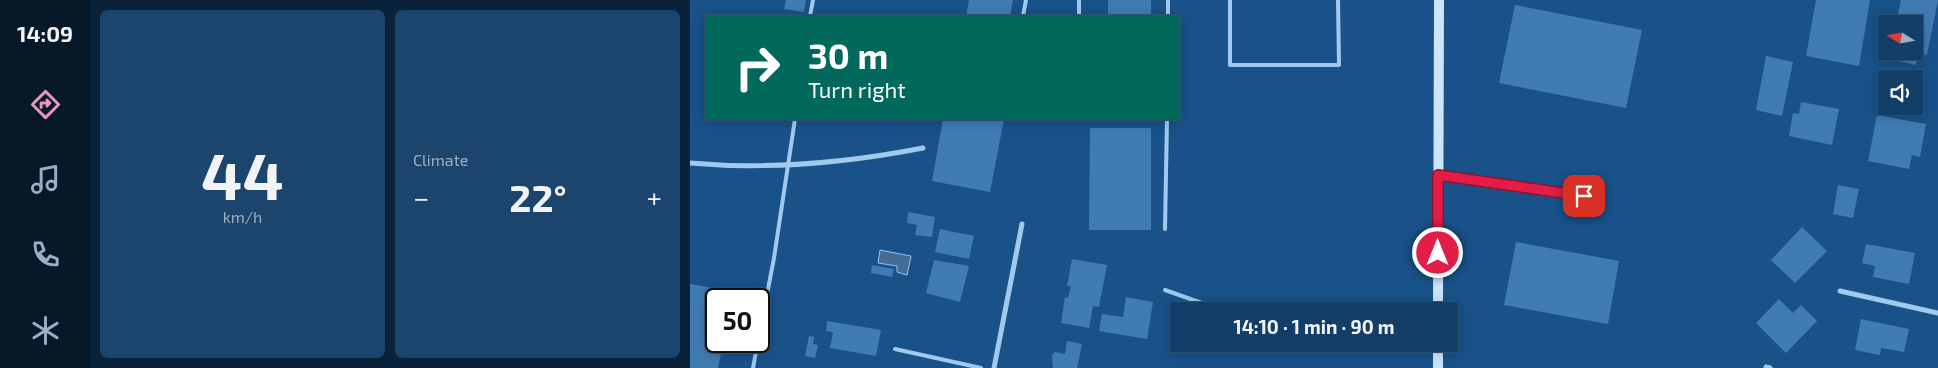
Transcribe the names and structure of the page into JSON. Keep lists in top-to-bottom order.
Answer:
{
  "north": "left",
  "page": {
    "tabs": "14:09",
    "tile": [
      ["44", "km/h"],
      "Climate"
    ],
    "turn": ["30 m", "Turn right"],
    "heat": ["−", "22°", "+"],
    "limit": "50",
    "trip": "14:10 · 1 min · 90 m"
  }
}
